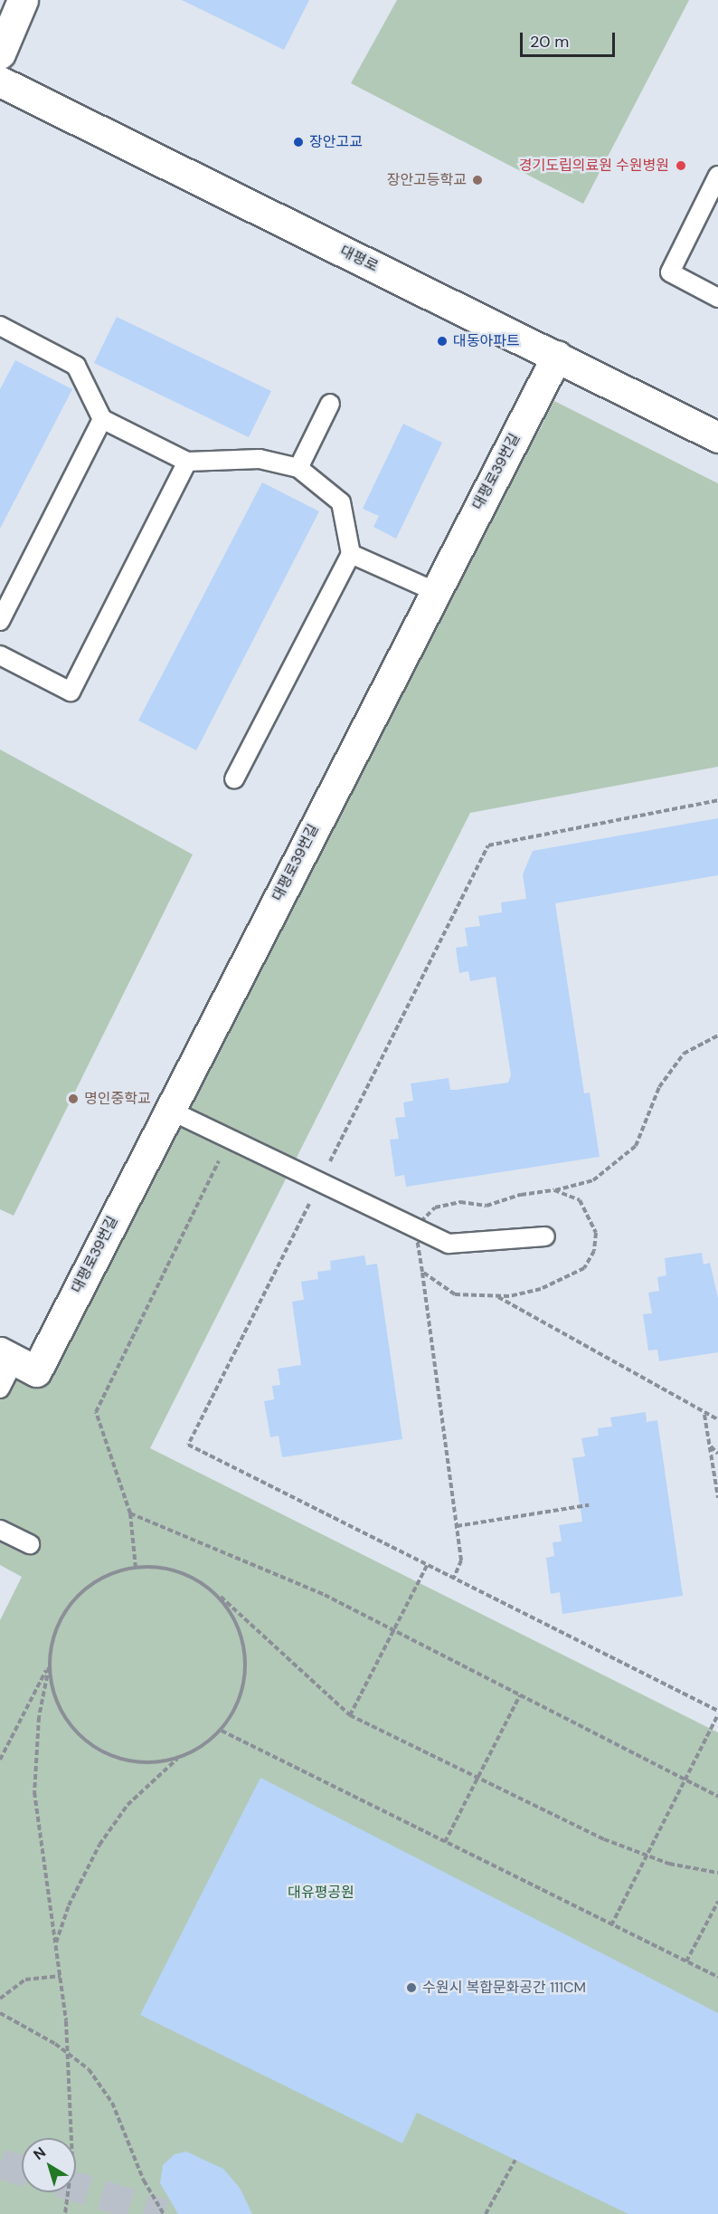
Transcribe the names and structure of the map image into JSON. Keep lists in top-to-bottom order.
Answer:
{
  "streets": {
    "street": ["대평로", "대평로39번길"]
  },
  "crossings": [
    ["대평로", "대평로39번길"]
  ],
  "parks": ["대유평공원"],
  "places": [
    "장안고교",
    "경기도립의료원 수원병원",
    "장안고등학교",
    "대동아파트",
    "명인중학교",
    "수원시 복합문화공간 111CM"
  ],
  "scale_bar": "20 m",
  "north": "top left"
}
